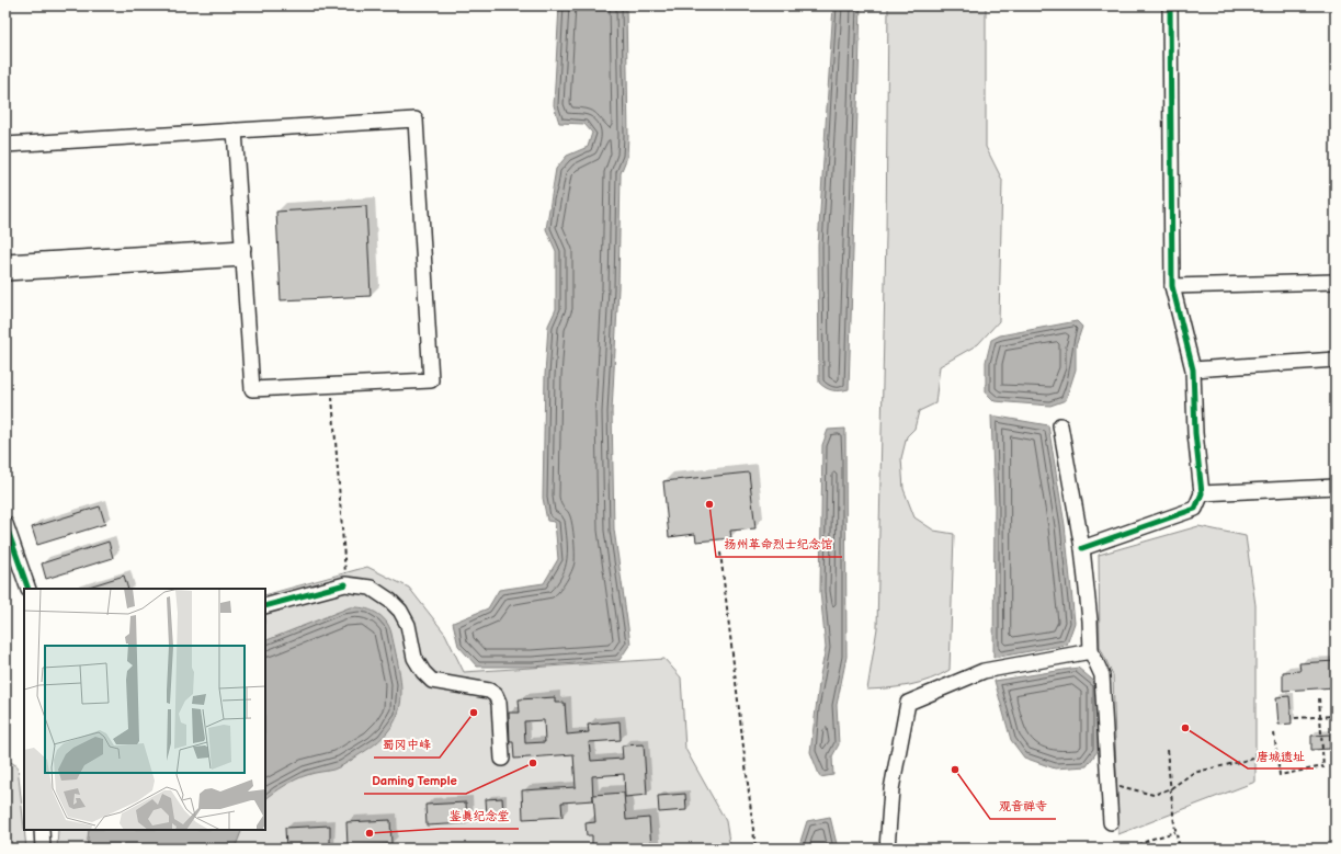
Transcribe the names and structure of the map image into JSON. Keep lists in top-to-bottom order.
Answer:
{
  "places": [
    "扬州革命烈士纪念馆",
    "蜀冈中峰",
    "唐城遗址",
    "Daming Temple",
    "观音禅寺",
    "鉴真纪念堂"
  ]
}
